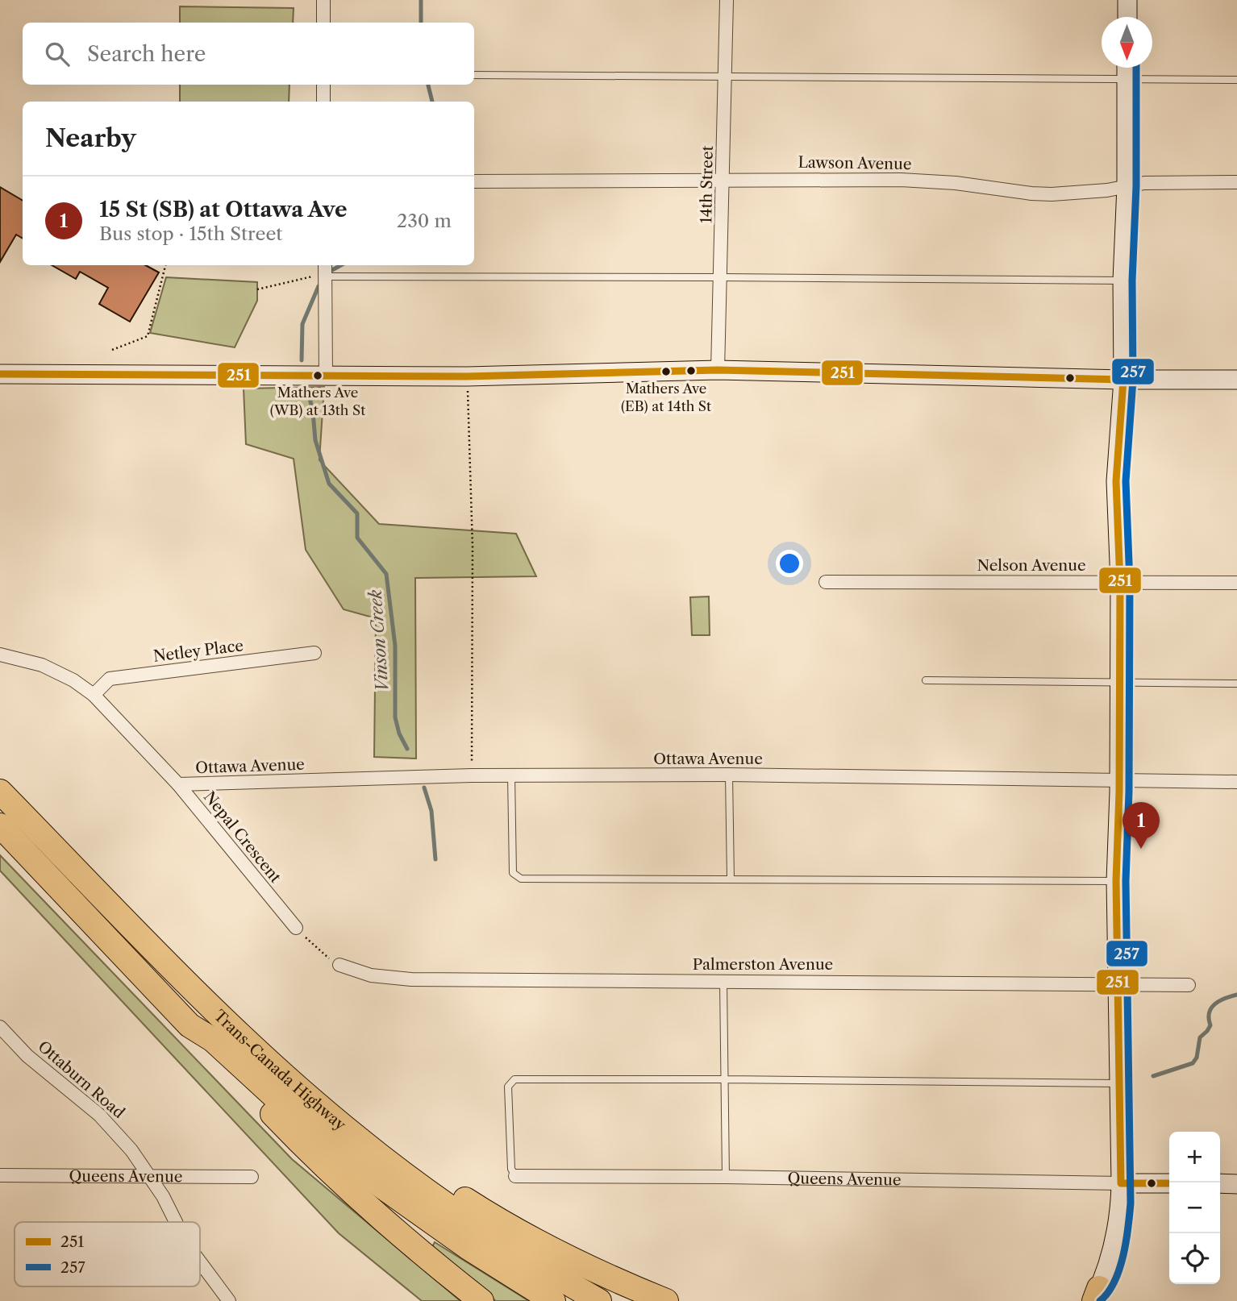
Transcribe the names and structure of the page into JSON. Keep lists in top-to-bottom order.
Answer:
{
  "streets": {
    "highway": ["Trans-Canada Highway"],
    "street": [
      "Lawson Avenue",
      "14th Street",
      "Nelson Avenue",
      "Netley Place",
      "Ottawa Avenue",
      "Nepal Crescent",
      "Palmerston Avenue",
      "Ottaburn Road",
      "Queens Avenue"
    ]
  },
  "crossings": [
    ["Lawson Avenue", "14th Street"],
    ["Netley Place", "Nepal Crescent"],
    ["Ottawa Avenue", "Nepal Crescent"],
    ["Ottaburn Road", "Queens Avenue"]
  ],
  "water": ["Vinson Creek"],
  "places": ["Mathers Ave (EB) at 14th St", "Mathers Ave (WB) at 13th St"],
  "lines": ["transit line 257", "transit line 251"],
  "legend": ["251", "257"],
  "north": "bottom",
  "page": {
    "search": "Search here",
    "heading": "Nearby",
    "list": [
      {
        "mark": "1",
        "name": "15 St (SB) at Ottawa Ave",
        "note": "Bus stop · 15th Street",
        "value": "230 m"
      }
    ],
    "pins": "1",
    "map_buttons": ["+", "−"]
  }
}
